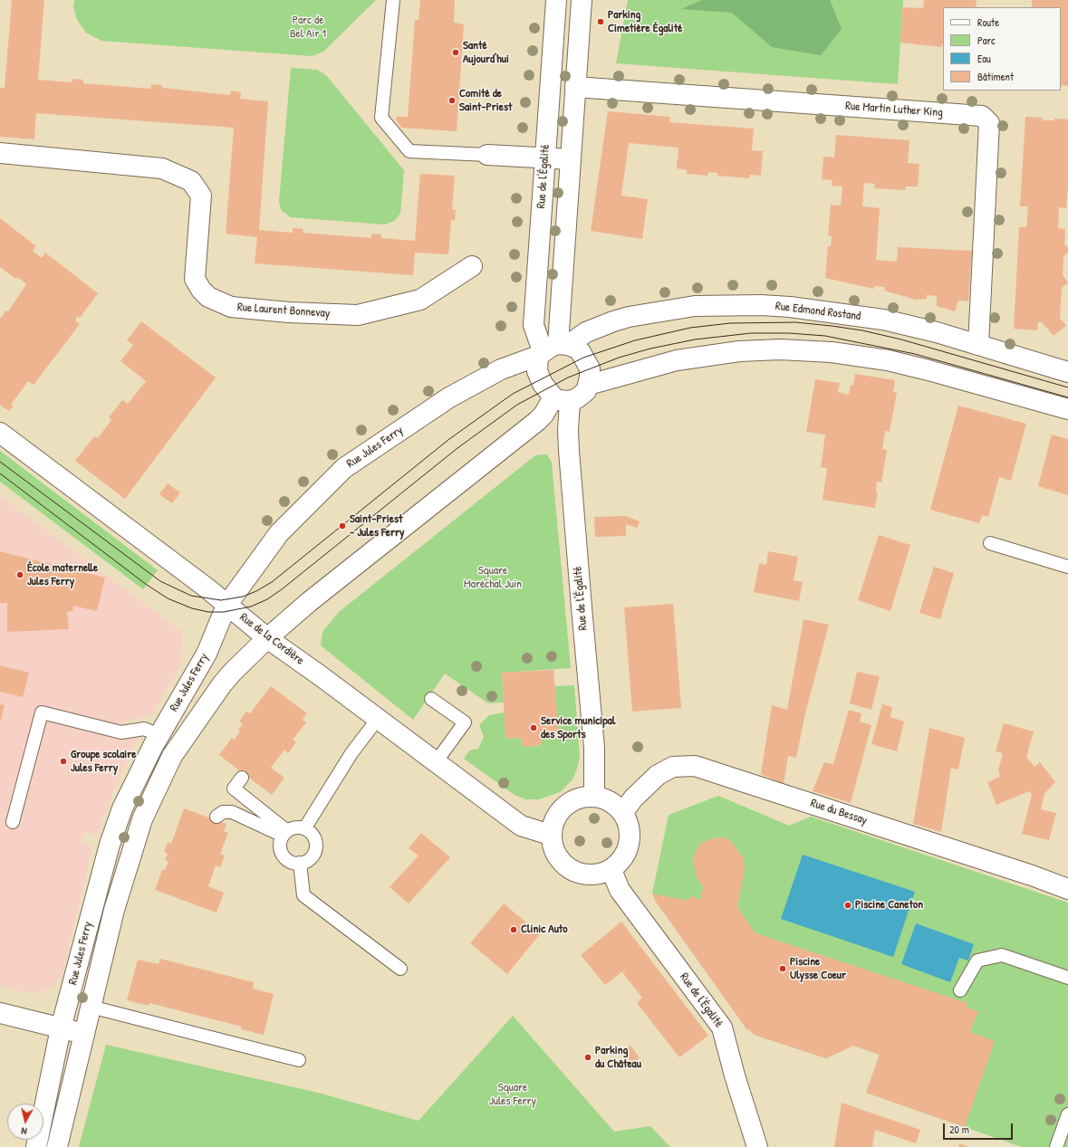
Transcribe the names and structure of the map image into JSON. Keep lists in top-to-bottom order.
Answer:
{
  "streets": {
    "street": [
      "Rue Martin Luther King",
      "Rue de l'Égalité",
      "Rue Laurent Bonnevay",
      "Rue Edmond Rostand",
      "Rue Jules Ferry",
      "Rue de la Cordière",
      "Rue du Bessay"
    ]
  },
  "crossings": [
    ["Rue Martin Luther King", "Rue Edmond Rostand"],
    ["Rue de l'Égalité", "Rue Edmond Rostand"],
    ["Rue de l'Égalité", "Rue Jules Ferry"],
    ["Rue de l'Égalité", "Rue de la Cordière"],
    ["Rue de l'Égalité", "Rue du Bessay"],
    ["Rue Edmond Rostand", "Rue Jules Ferry"],
    ["Rue Jules Ferry", "Rue de la Cordière"],
    ["Rue de la Cordière", "Rue du Bessay"]
  ],
  "parks": ["Parc de Bel Air 1", "Square Maréchal Juin", "Square Jules Ferry"],
  "places": [
    "Parking Cimetière Égalité",
    "Santé Aujourd'hui",
    "Comité de Saint-Priest",
    "Saint-Priest - Jules Ferry",
    "École maternelle Jules Ferry",
    "Service municipal des Sports",
    "Groupe scolaire Jules Ferry",
    "Piscine Caneton",
    "Clinic Auto",
    "Piscine Ulysse Coeur",
    "Parking du Château"
  ],
  "legend": [
    "Route",
    "Parc",
    "Eau",
    "Bâtiment"
  ],
  "scale_bar": "20 m",
  "north": "bottom"
}
